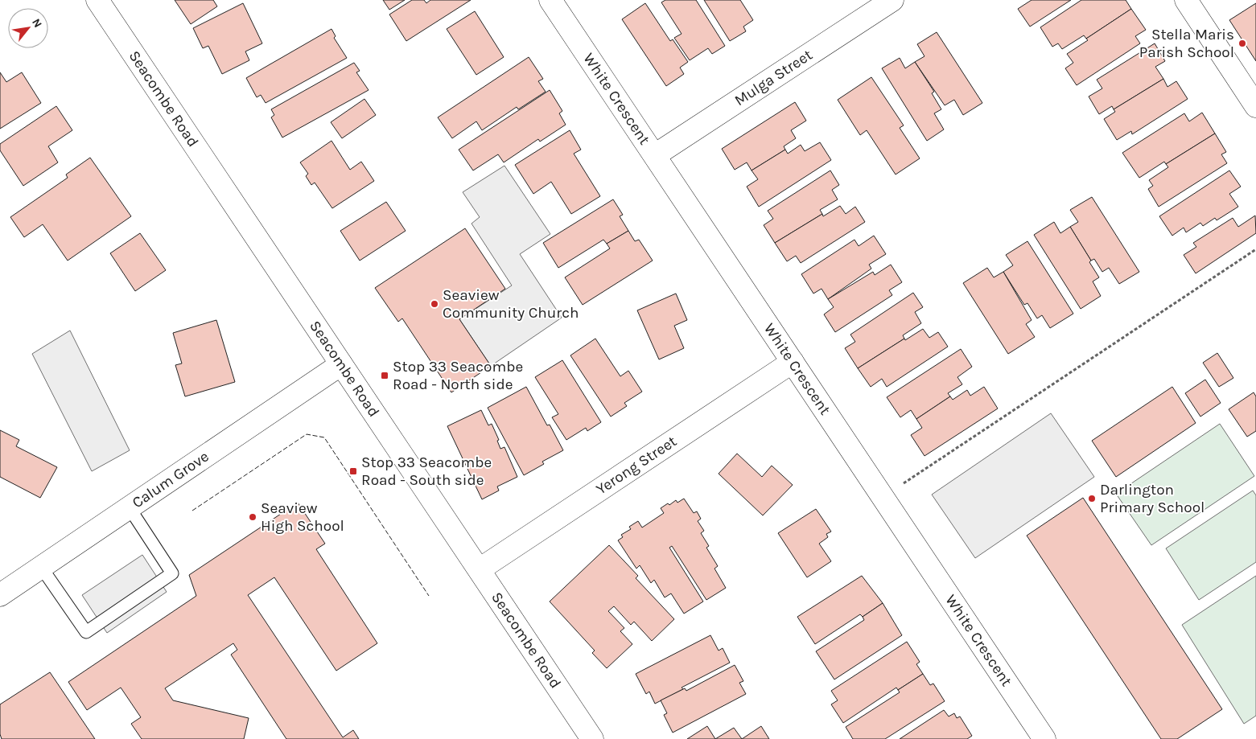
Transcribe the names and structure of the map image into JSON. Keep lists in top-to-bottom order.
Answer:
{
  "streets": {
    "street": [
      "Mulga Street",
      "White Crescent",
      "Seacombe Road",
      "Yerong Street",
      "Calum Grove"
    ]
  },
  "crossings": [
    ["Mulga Street", "White Crescent"],
    ["White Crescent", "Yerong Street"],
    ["Seacombe Road", "Yerong Street"],
    ["Seacombe Road", "Calum Grove"]
  ],
  "places": {
    "other": [
      "Stella Maris Parish School",
      "Seaview Community Church",
      "Darlington Primary School",
      "Seaview High School"
    ],
    "transit": ["Stop 33 Seacombe Road - North side", "Stop 33 Seacombe Road - South side"]
  },
  "north": "top right"
}
